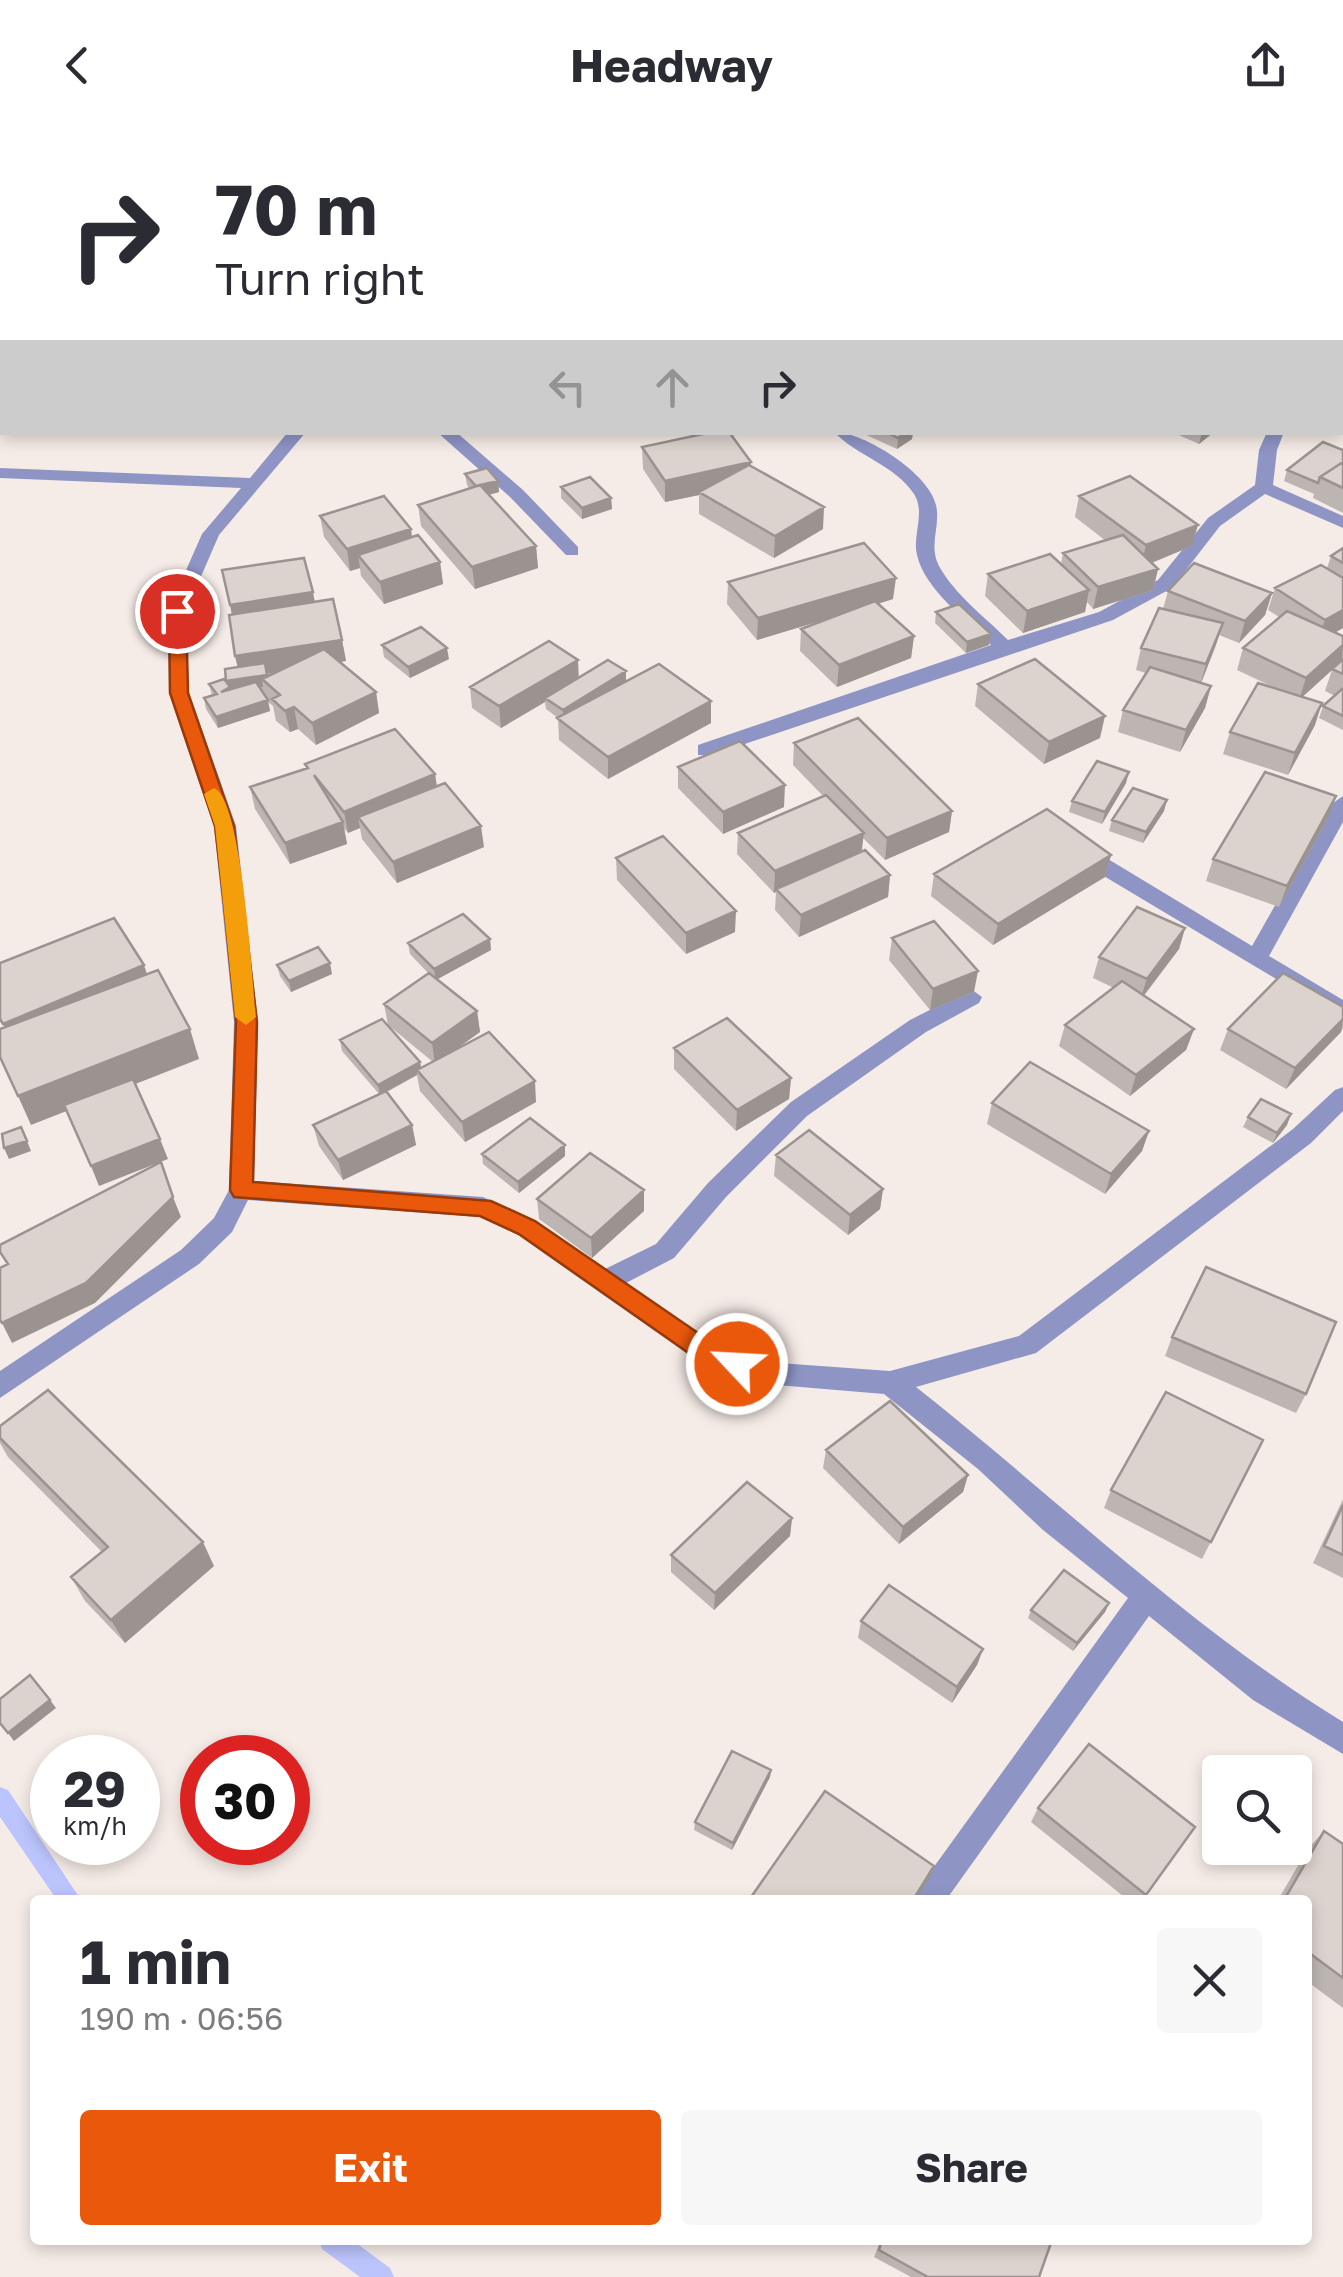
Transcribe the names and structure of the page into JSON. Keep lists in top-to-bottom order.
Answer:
{
  "page": {
    "header": "Headway",
    "turn": ["70 m", "Turn right"],
    "speed": "29 km/h",
    "limit": "30",
    "heading": ["1 min", "190 m · 06:56"],
    "buttons": ["Exit", "Share"]
  }
}
